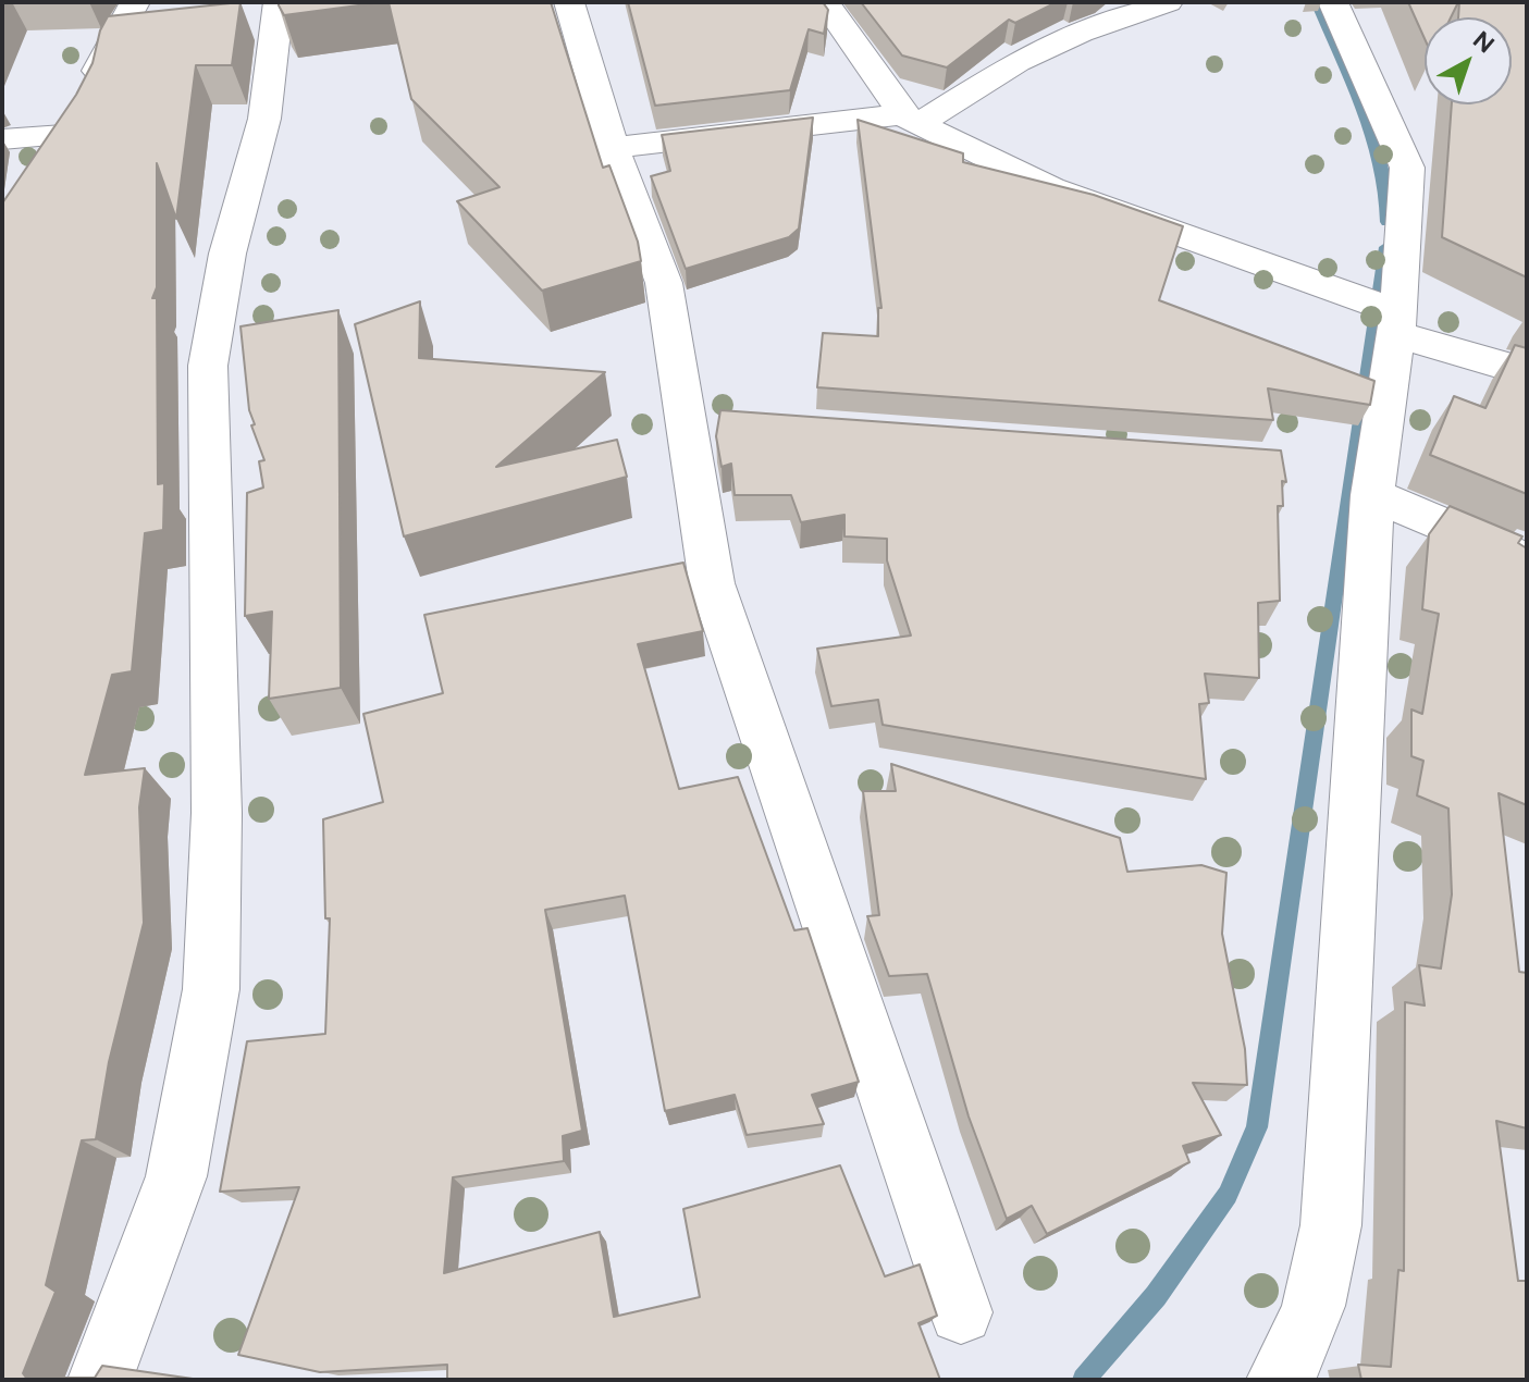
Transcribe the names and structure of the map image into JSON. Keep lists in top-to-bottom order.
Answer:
{
  "north": "top right"
}
